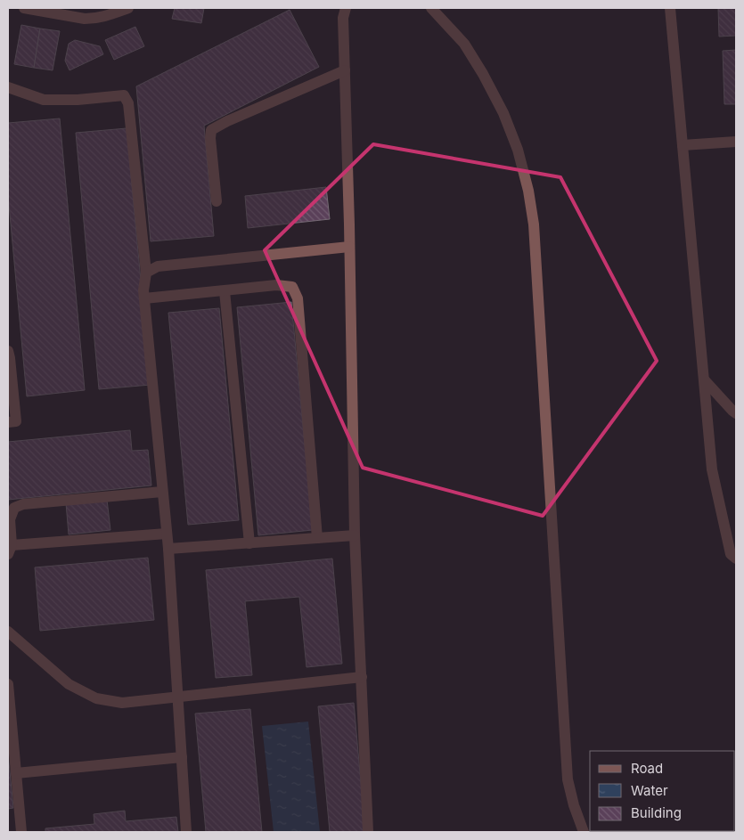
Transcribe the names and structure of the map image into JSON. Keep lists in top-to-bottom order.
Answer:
{
  "legend": ["Road", "Water", "Building"]
}
